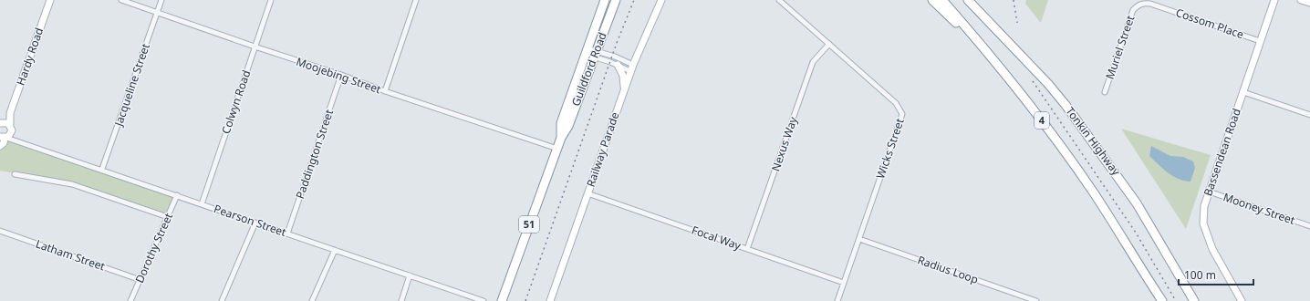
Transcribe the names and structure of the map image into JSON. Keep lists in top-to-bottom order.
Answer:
{
  "streets": {
    "highway": [
      "Guildford Road",
      "4",
      "Tonkin Highway",
      "51"
    ],
    "street": [
      "Cossom Place",
      "Muriel Street",
      "Hardy Road",
      "Moojebing Street",
      "Jacqueline Street",
      "Colwyn Road",
      "Nexus Way",
      "Wicks Street",
      "Railway Parade",
      "Bassendean Road",
      "Paddington Street",
      "Mooney Street",
      "Pearson Street",
      "Focal Way",
      "Dorothy Street",
      "Latham Street",
      "Radius Loop"
    ]
  },
  "crossings": [
    ["Cossom Place", "Muriel Street"],
    ["Cossom Place", "Bassendean Road"],
    ["Hardy Road", "Pearson Street"],
    ["Guildford Road", "Moojebing Street"],
    ["Moojebing Street", "Jacqueline Street"],
    ["Moojebing Street", "Colwyn Road"],
    ["Moojebing Street", "Paddington Street"],
    ["Jacqueline Street", "Pearson Street"],
    ["Colwyn Road", "Pearson Street"],
    ["Nexus Way", "Wicks Street"],
    ["Nexus Way", "Focal Way"],
    ["Wicks Street", "Focal Way"],
    ["Wicks Street", "Radius Loop"],
    ["Railway Parade", "Focal Way"],
    ["Bassendean Road", "Mooney Street"],
    ["Paddington Street", "Pearson Street"],
    ["Pearson Street", "Dorothy Street"],
    ["Dorothy Street", "Latham Street"]
  ],
  "scale_bar": "100 m"
}
